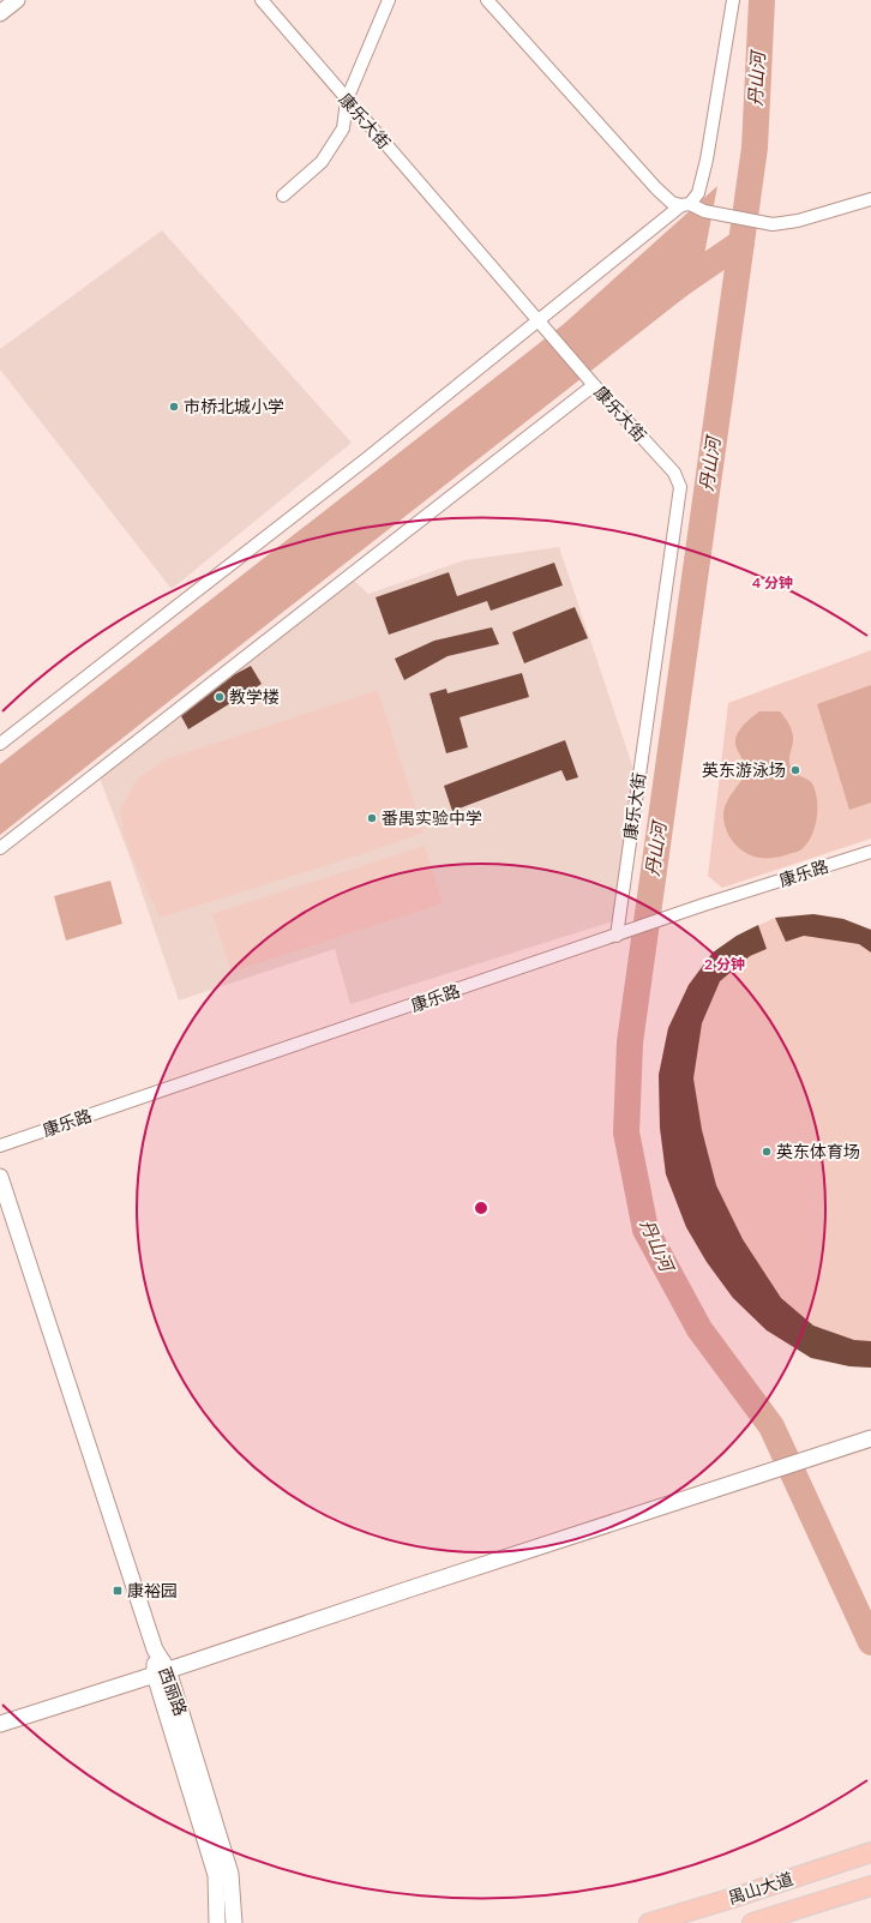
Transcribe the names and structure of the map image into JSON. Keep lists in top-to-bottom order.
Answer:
{
  "streets": {
    "main road": ["禺山大道"],
    "street": ["康乐大街", "康乐路", "西丽路"]
  },
  "crossings": [
    ["康乐大街", "康乐路"]
  ],
  "water": ["丹山河"],
  "places": {
    "other": [
      "市桥北城小学",
      "教学楼",
      "英东游泳场",
      "番禺实验中学",
      "英东体育场"
    ],
    "transit": ["康裕园"]
  },
  "rings": ["4 分钟", "2 分钟"]
}
